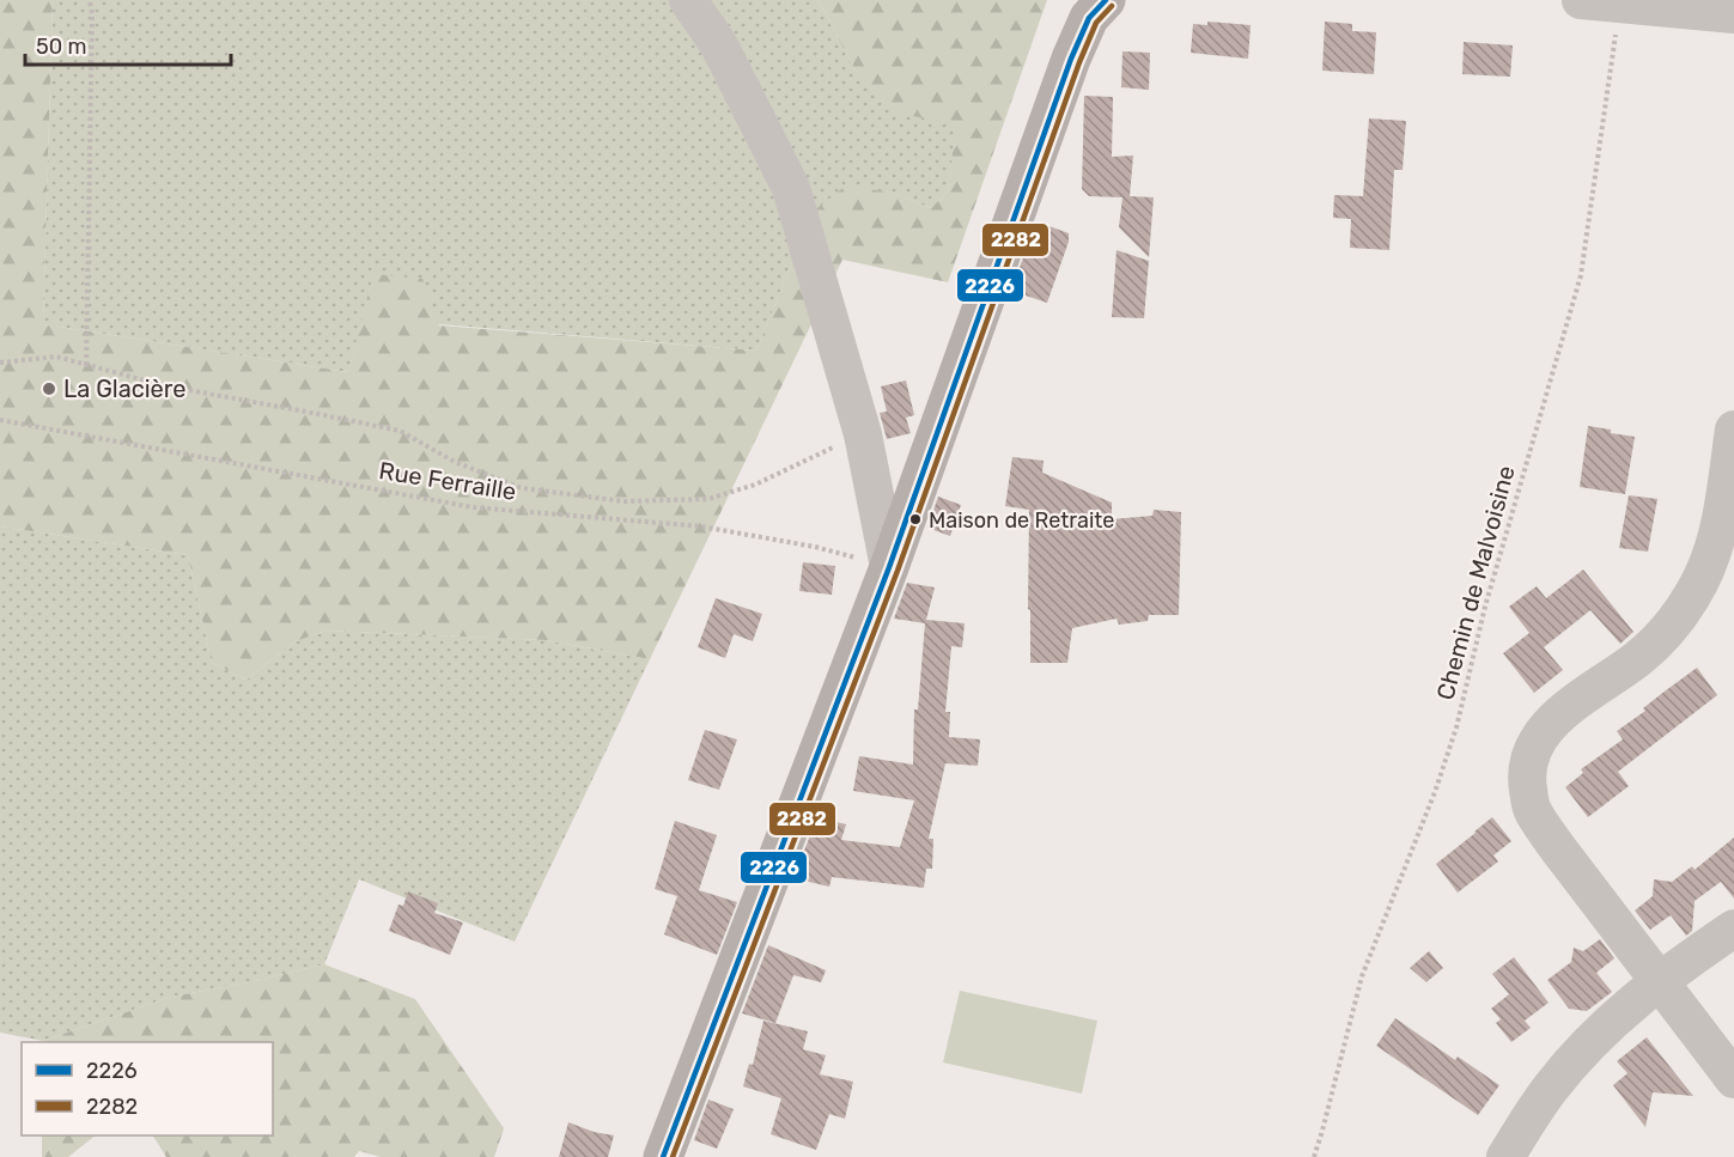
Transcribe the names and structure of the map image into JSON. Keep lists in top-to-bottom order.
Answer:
{
  "streets": {
    "path": ["Rue Ferraille", "Chemin de Malvoisine"]
  },
  "places": ["La Glacière", "Maison de Retraite"],
  "lines": ["transit line 2226", "transit line 2282"],
  "legend": ["2226", "2282"],
  "scale_bar": "50 m"
}
